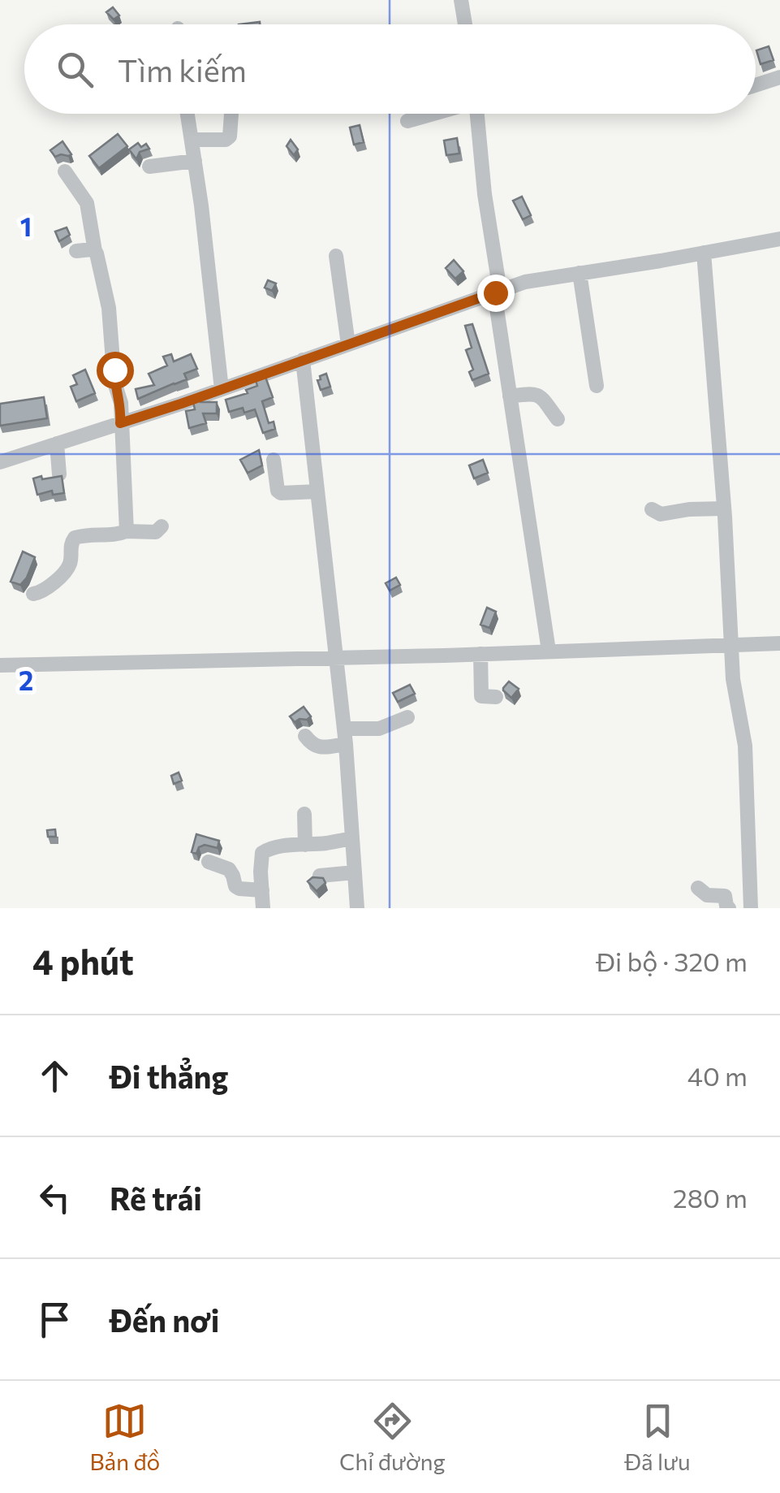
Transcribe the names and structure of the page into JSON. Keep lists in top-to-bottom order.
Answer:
{
  "page": {
    "search": "Tìm kiếm",
    "heading": ["4 phút", "Đi bộ · 320 m"],
    "list": [
      ["Đi thẳng", "40 m"],
      ["Rẽ trái", "280 m"],
      "Đến nơi"
    ],
    "nav": ["Bản đồ", "Chỉ đường", "Đã lưu"]
  },
  "grid": {
    "rows": ["1", "2"]
  }
}
